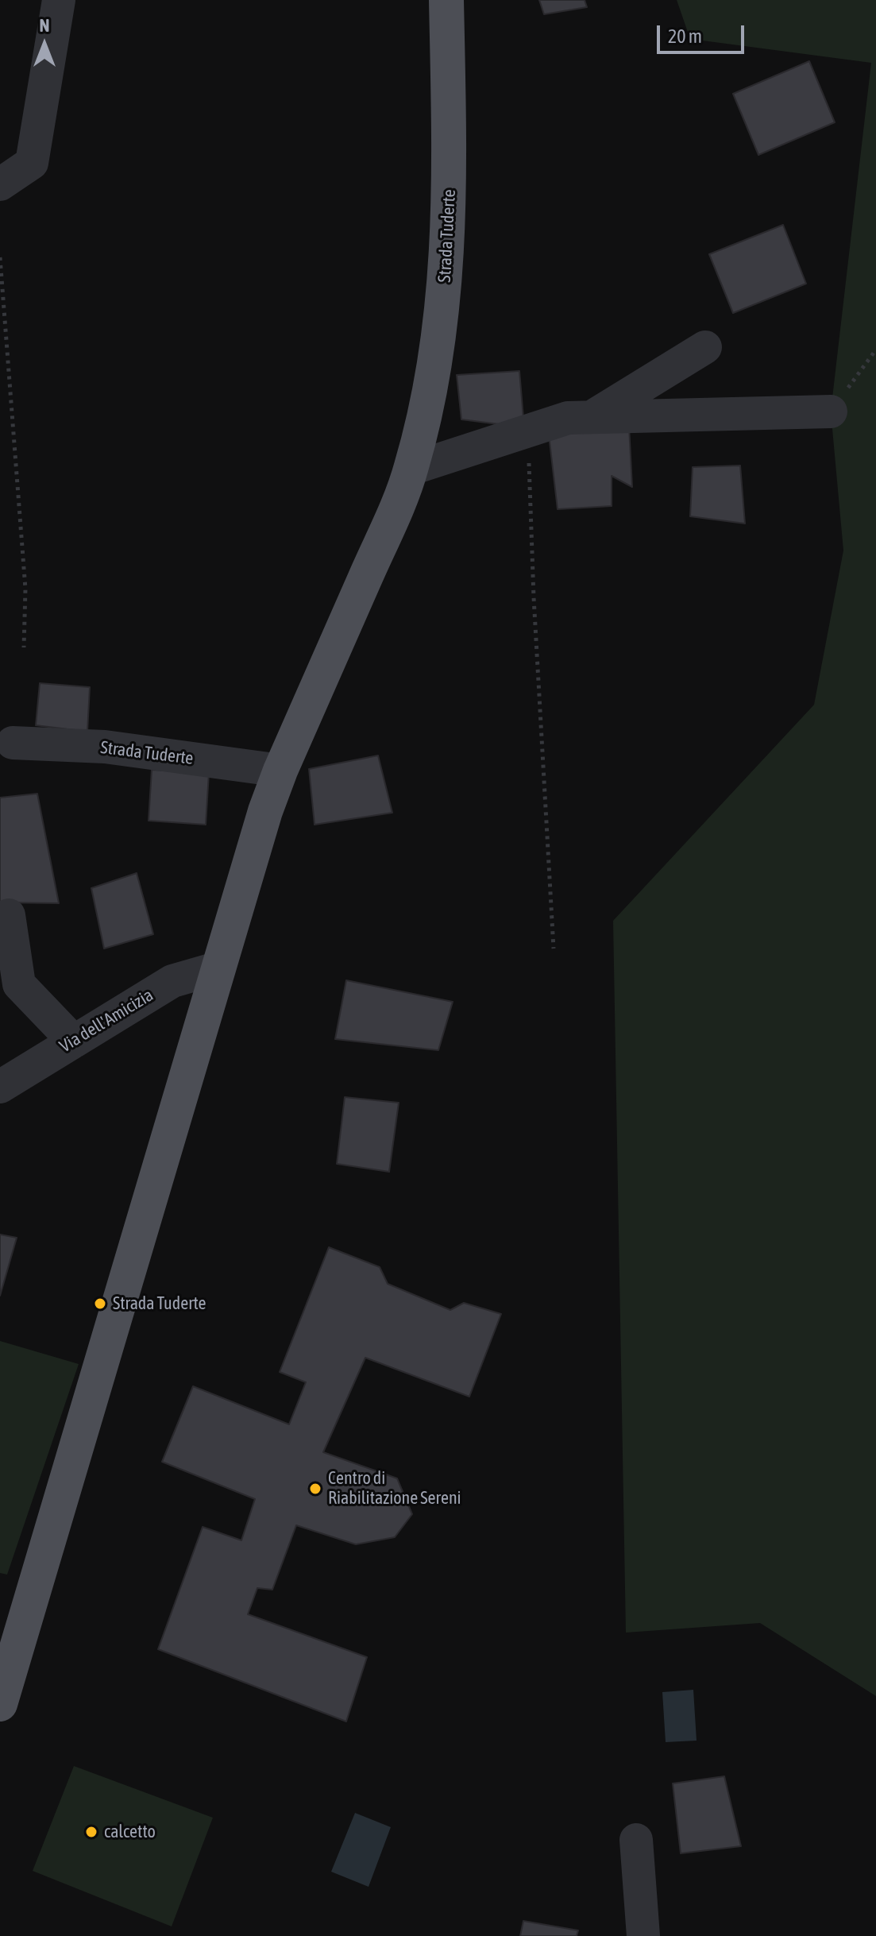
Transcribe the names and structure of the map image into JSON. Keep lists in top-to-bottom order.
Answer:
{
  "streets": {
    "main road": ["Strada Tuderte"],
    "street": ["Via dell'Amicizia"]
  },
  "crossings": [
    ["Strada Tuderte", "Via dell'Amicizia"]
  ],
  "places": ["Strada Tuderte", "Centro di Riabilitazione Sereni", "calcetto"],
  "scale_bar": "20 m",
  "north": "top"
}
